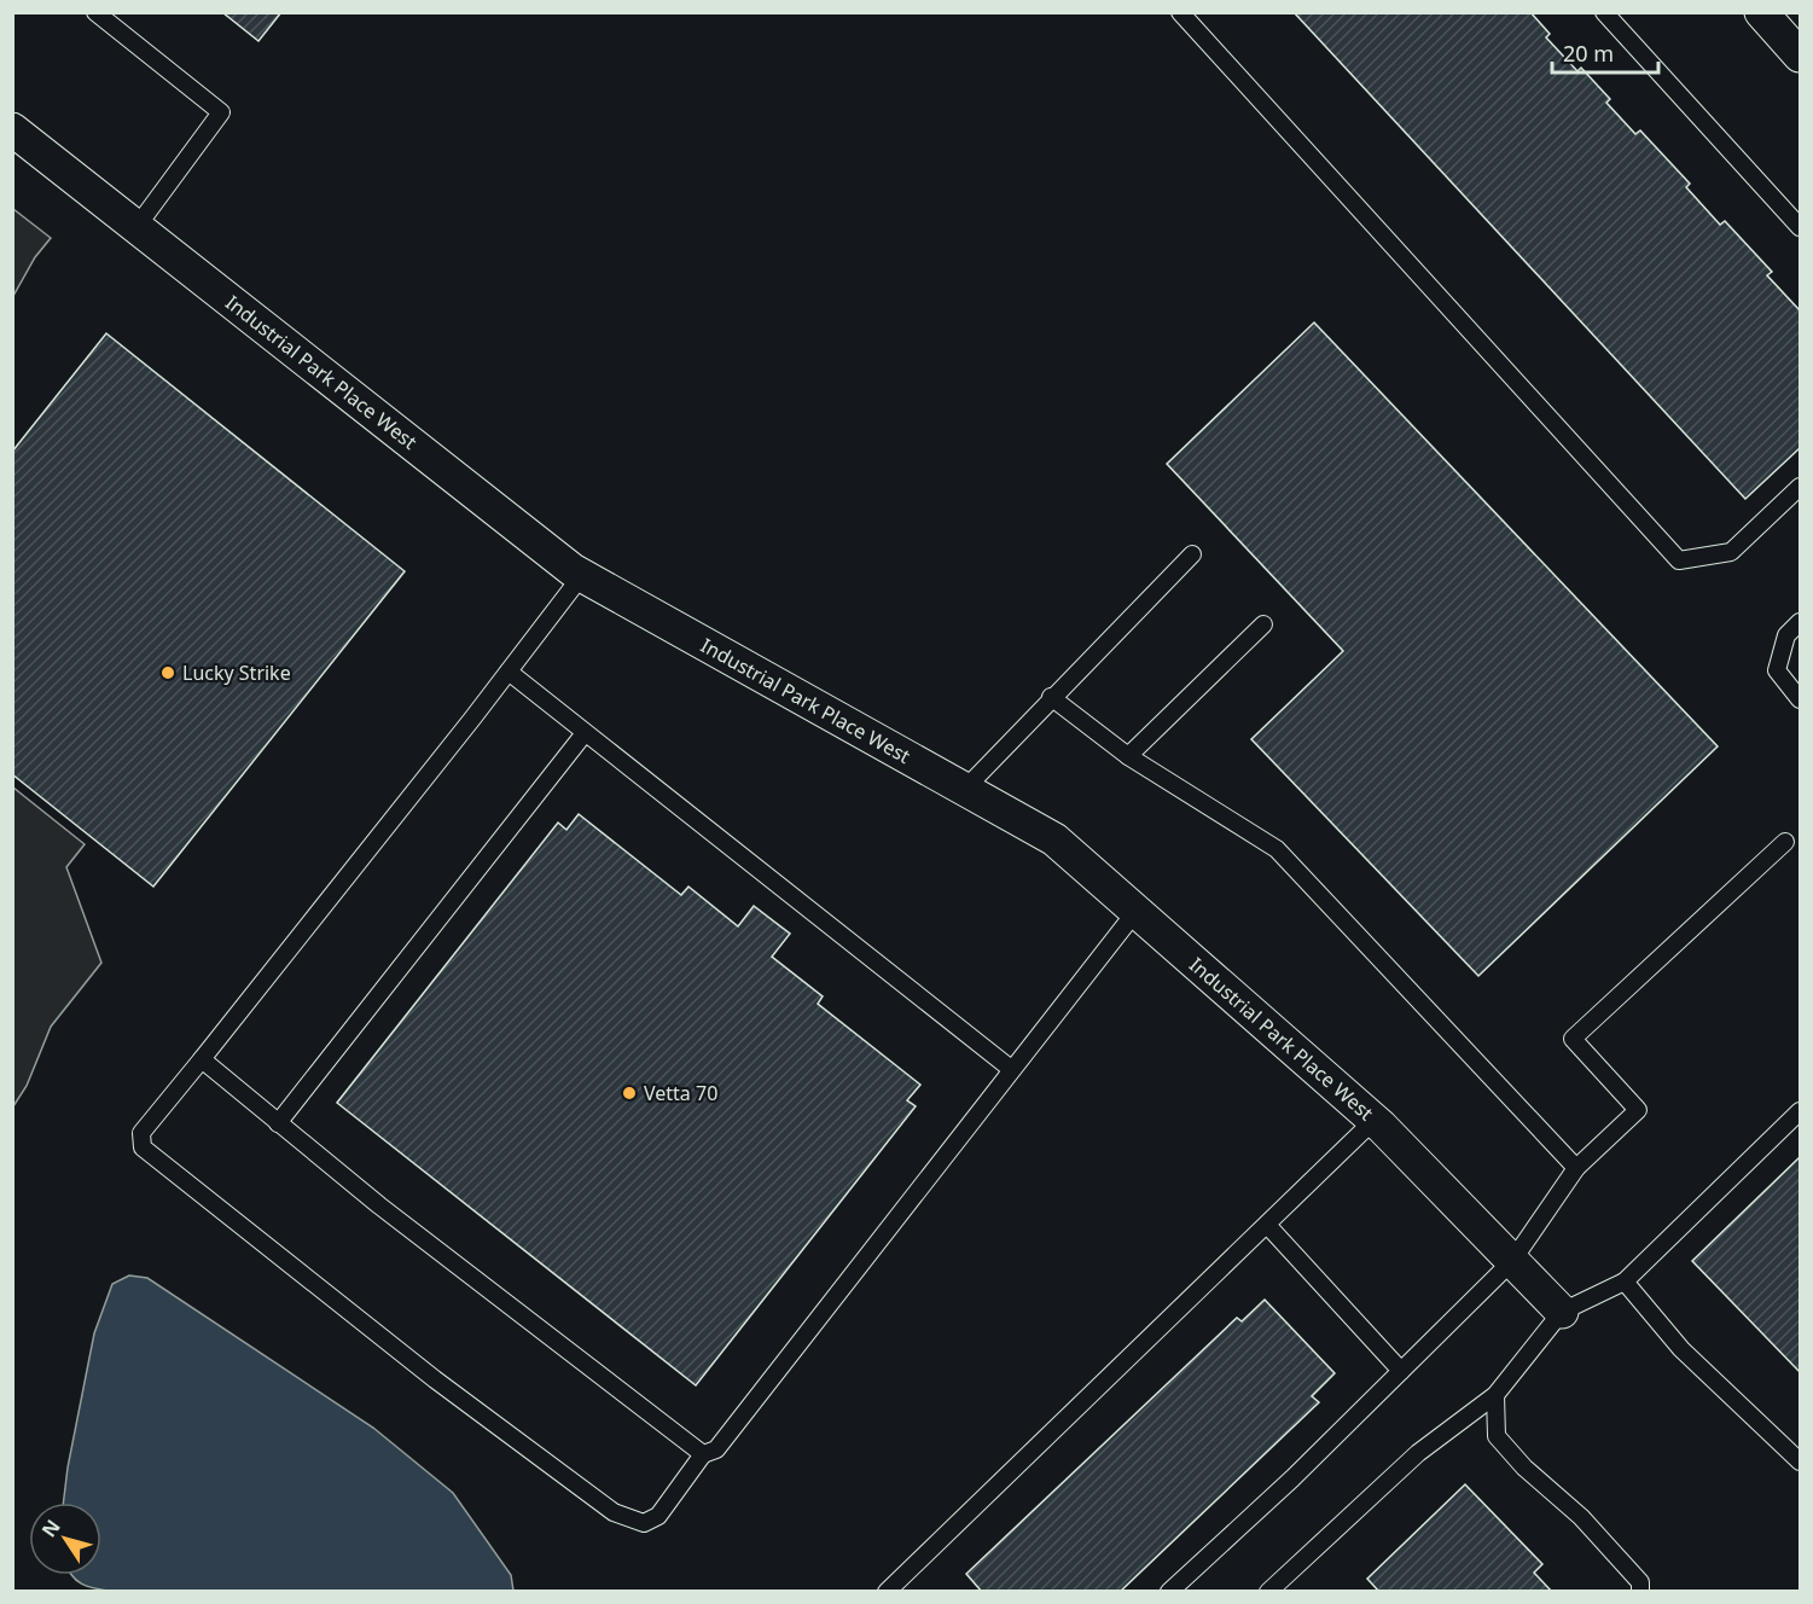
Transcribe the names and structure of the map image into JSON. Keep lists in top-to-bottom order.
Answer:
{
  "streets": {
    "street": ["Industrial Park Place West"]
  },
  "places": ["Lucky Strike", "Vetta 70"],
  "scale_bar": "20 m",
  "north": "top left"
}
